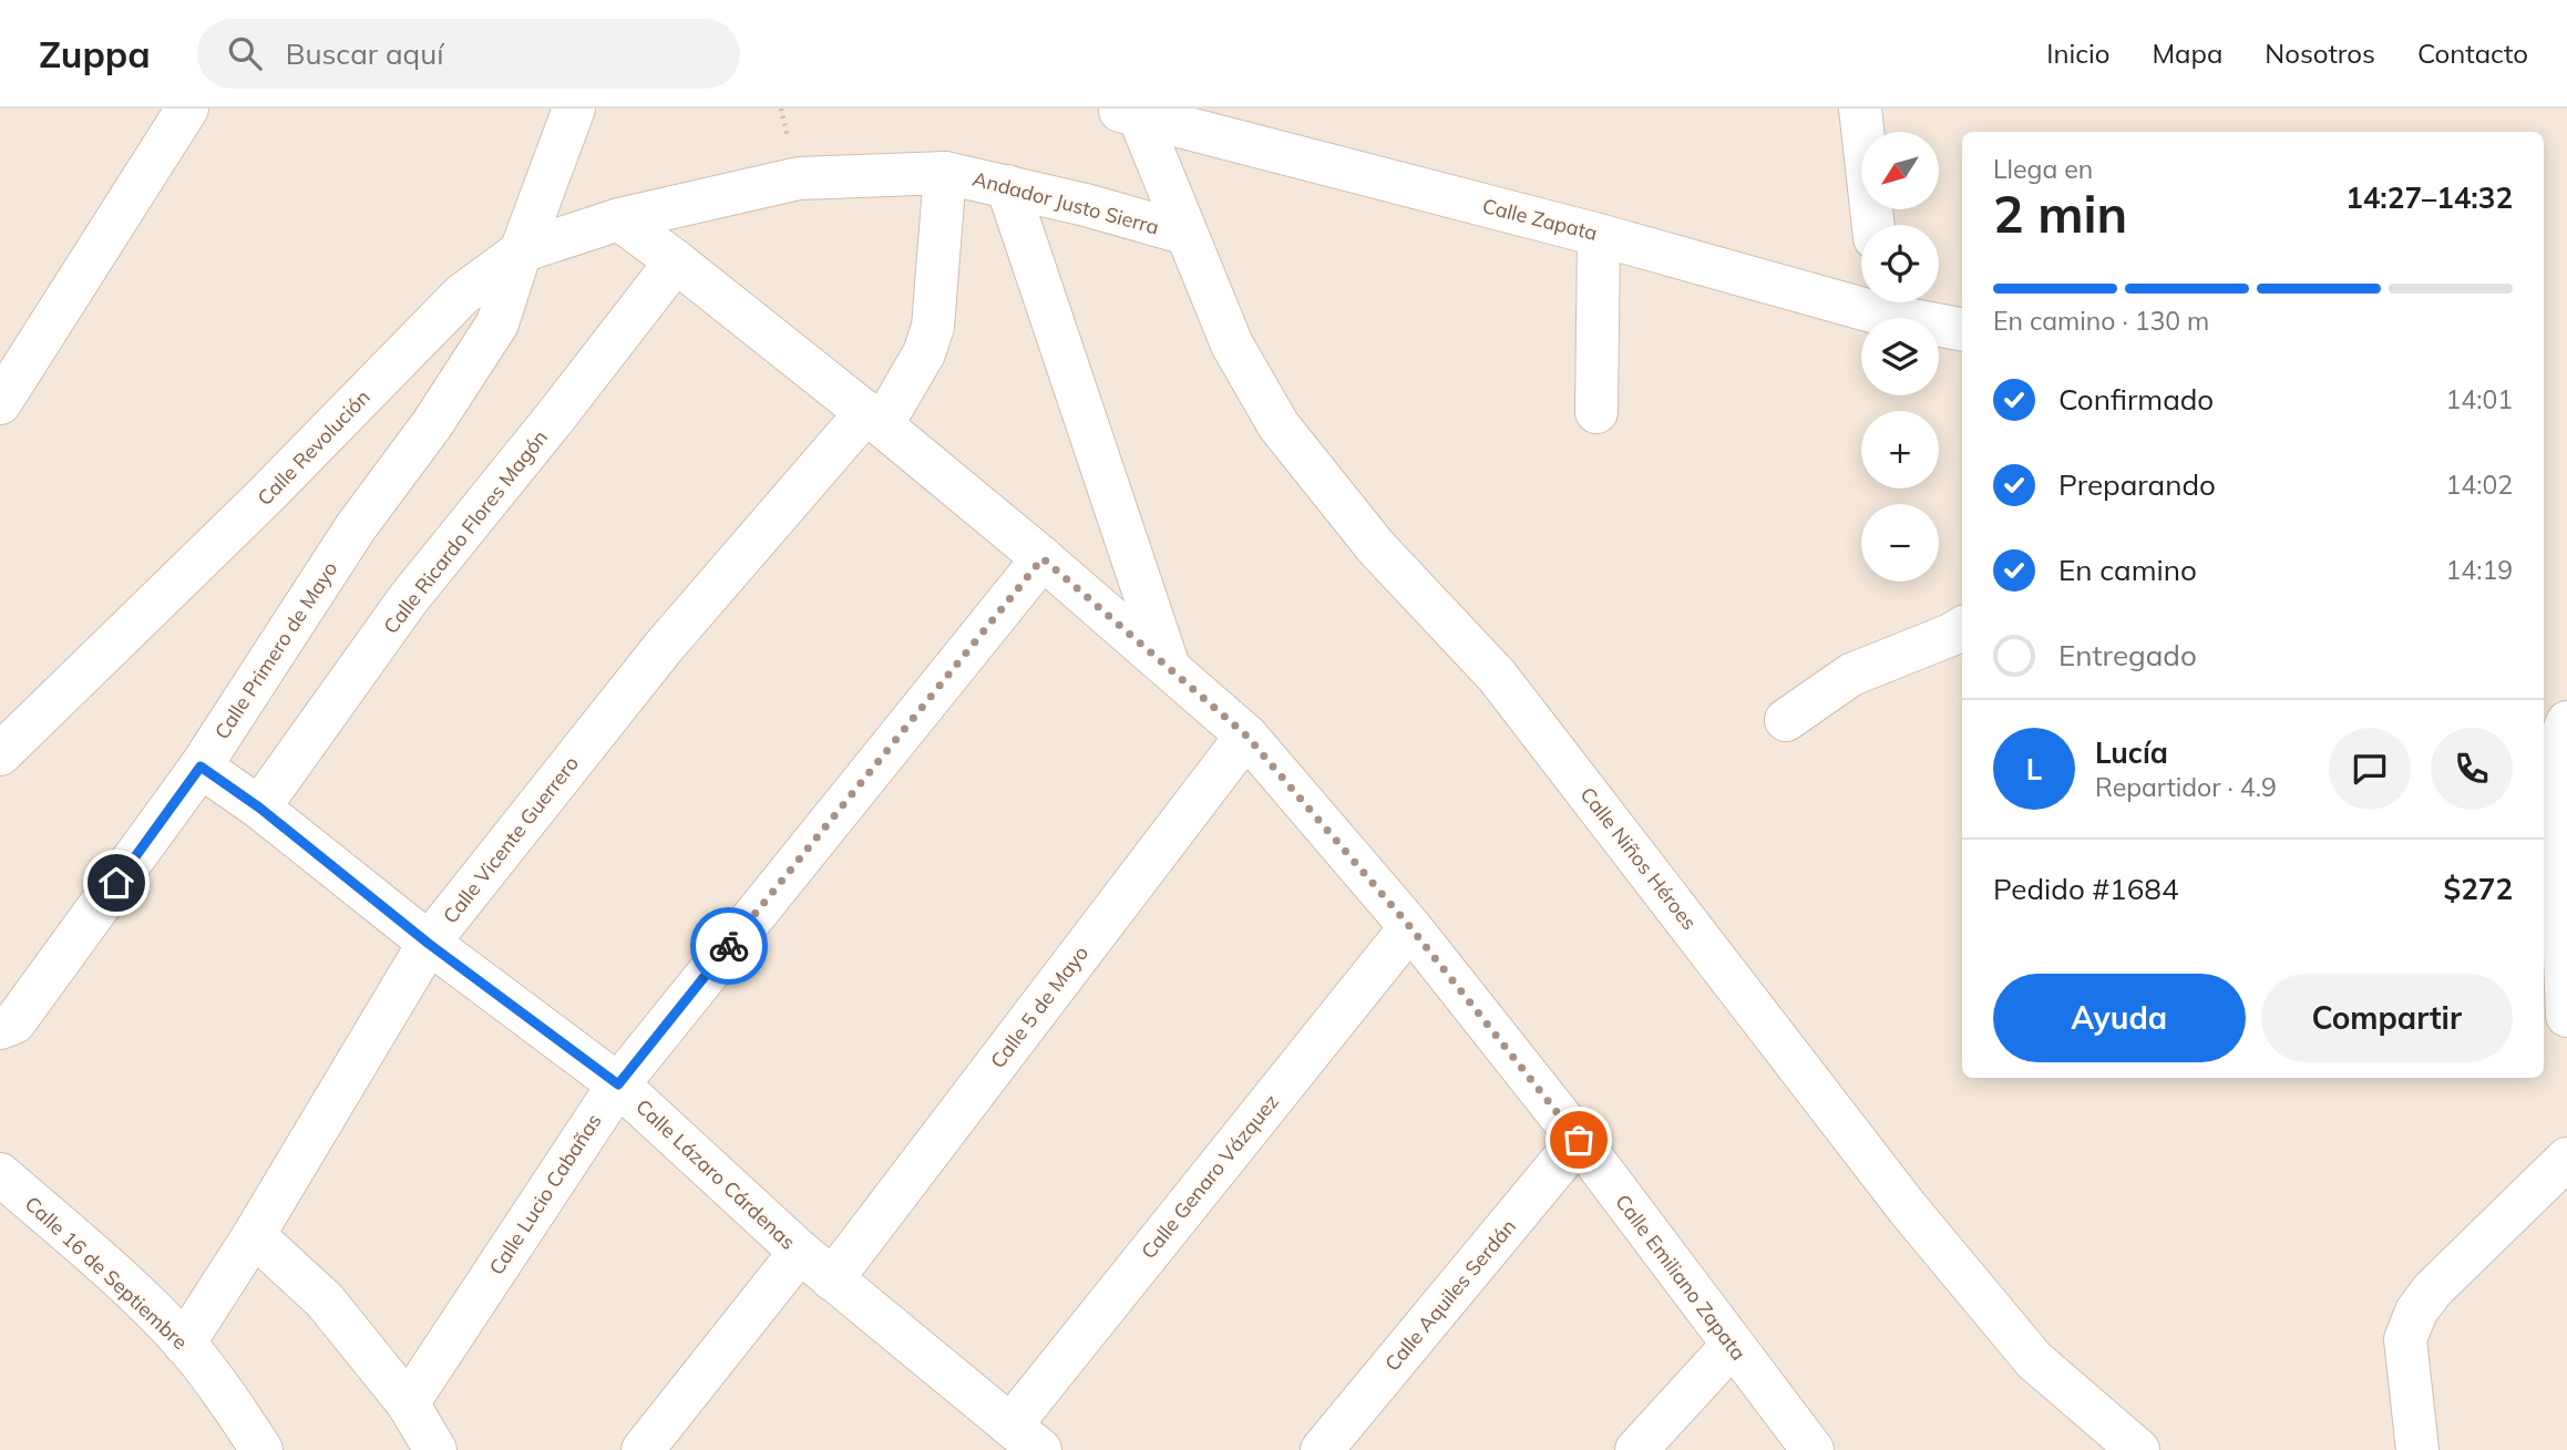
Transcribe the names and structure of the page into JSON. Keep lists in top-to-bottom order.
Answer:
{
  "streets": {
    "street": [
      "Andador Justo Sierra",
      "Calle Zapata",
      "Calle Revolución",
      "Calle Ricardo Flores Magón",
      "Calle Primero de Mayo",
      "Calle Vicente Guerrero",
      "Calle Niños Héroes",
      "Calle 5 de Mayo",
      "Calle Lázaro Cárdenas",
      "Calle Genaro Vázquez",
      "Calle Lucio Cabañas",
      "Calle 16 de Septiembre",
      "Calle Emiliano Zapata",
      "Calle Aquiles Serdán"
    ]
  },
  "crossings": [
    ["Andador Justo Sierra", "Calle Vicente Guerrero"],
    ["Andador Justo Sierra", "Calle Niños Héroes"],
    ["Andador Justo Sierra", "Calle Emiliano Zapata"],
    ["Calle Zapata", "Calle Niños Héroes"],
    ["Calle Revolución", "Calle Primero de Mayo"],
    ["Calle Ricardo Flores Magón", "Calle Lázaro Cárdenas"],
    ["Calle Ricardo Flores Magón", "Calle Emiliano Zapata"],
    ["Calle Primero de Mayo", "Calle Lázaro Cárdenas"],
    ["Calle Vicente Guerrero", "Calle Lázaro Cárdenas"],
    ["Calle Vicente Guerrero", "Calle 16 de Septiembre"],
    ["Calle Vicente Guerrero", "Calle Emiliano Zapata"],
    ["Calle 5 de Mayo", "Calle Lázaro Cárdenas"],
    ["Calle 5 de Mayo", "Calle Emiliano Zapata"],
    ["Calle Lázaro Cárdenas", "Calle Genaro Vázquez"],
    ["Calle Lázaro Cárdenas", "Calle Lucio Cabañas"],
    ["Calle Genaro Vázquez", "Calle Emiliano Zapata"],
    ["Calle Lucio Cabañas", "Calle Emiliano Zapata"],
    ["Calle Emiliano Zapata", "Calle Aquiles Serdán"]
  ],
  "north": "bottom left",
  "page": {
    "header": "Zuppa",
    "search": "Buscar aquí",
    "nav": [
      "Inicio",
      "Mapa",
      "Nosotros",
      "Contacto"
    ],
    "map_buttons": ["+", "−"],
    "heading": ["2 min", "Llega en", "14:27–14:32"],
    "panel": [
      "Lucía",
      "Repartidor · 4.9",
      "Pedido #1684",
      "$272"
    ],
    "bar": "En camino · 130 m",
    "list": [
      ["Confirmado", "14:01"],
      ["Preparando", "14:02"],
      ["En camino", "14:19"],
      "Entregado"
    ],
    "round": "L",
    "buttons": ["Ayuda", "Compartir"]
  }
}
